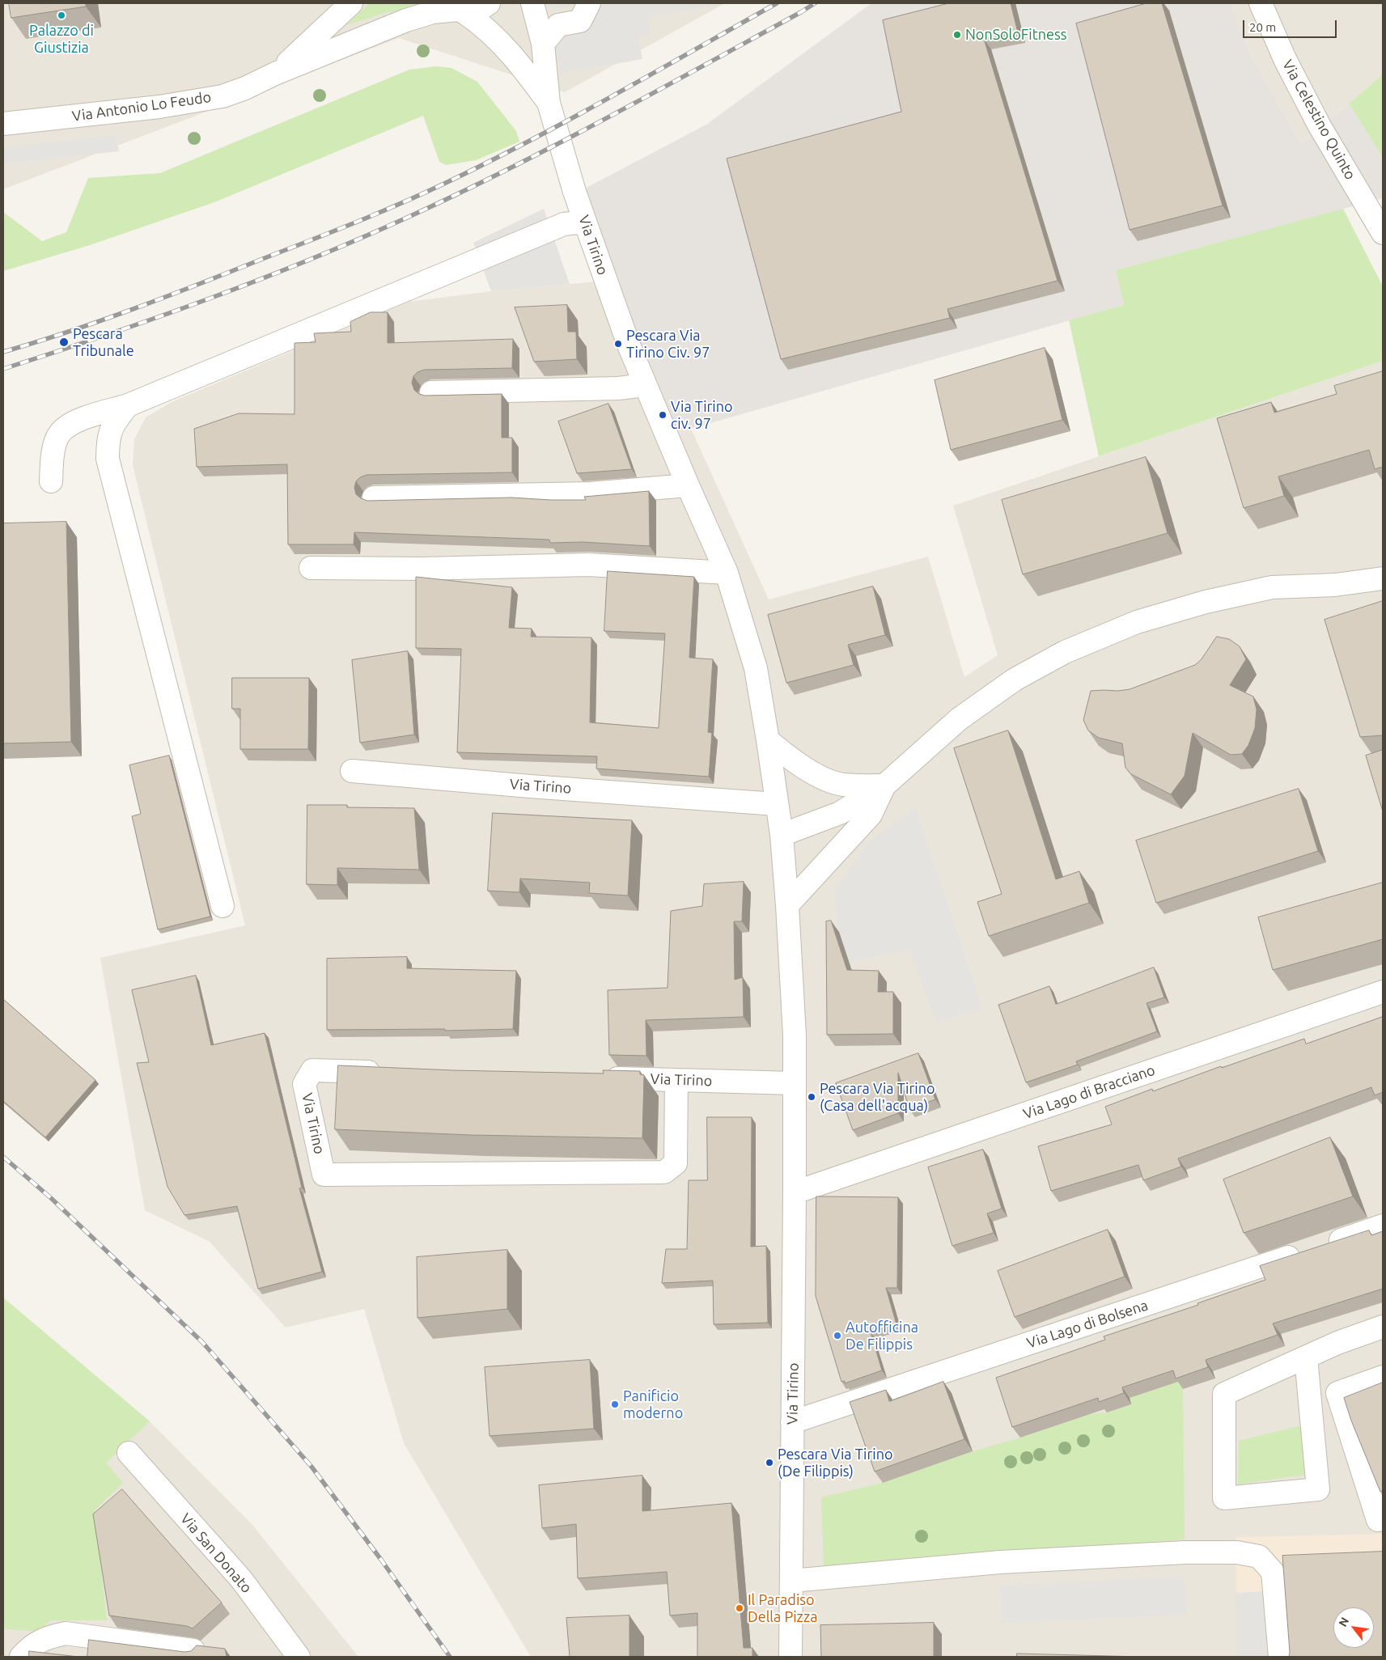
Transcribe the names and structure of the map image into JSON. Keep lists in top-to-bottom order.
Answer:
{
  "streets": {
    "street": [
      "Via Antonio Lo Feudo",
      "Via Celestino Quinto",
      "Via Tirino",
      "Via Lago di Bracciano",
      "Via Lago di Bolsena",
      "Via San Donato"
    ]
  },
  "crossings": [
    ["Via Antonio Lo Feudo", "Via Tirino"],
    ["Via Tirino", "Via Lago di Bracciano"],
    ["Via Tirino", "Via Lago di Bolsena"]
  ],
  "places": [
    "Palazzo di Giustizia",
    "NonSoloFitness",
    "Pescara Tribunale",
    "Pescara Via Tirino Civ. 97",
    "Via Tirino civ. 97",
    "Pescara Via Tirino (Casa dell'acqua)",
    "Autofficina De Filippis",
    "Panificio moderno",
    "Pescara Via Tirino (De Filippis)",
    "Il Paradiso Della Pizza"
  ],
  "scale_bar": "20 m",
  "north": "top left"
}
